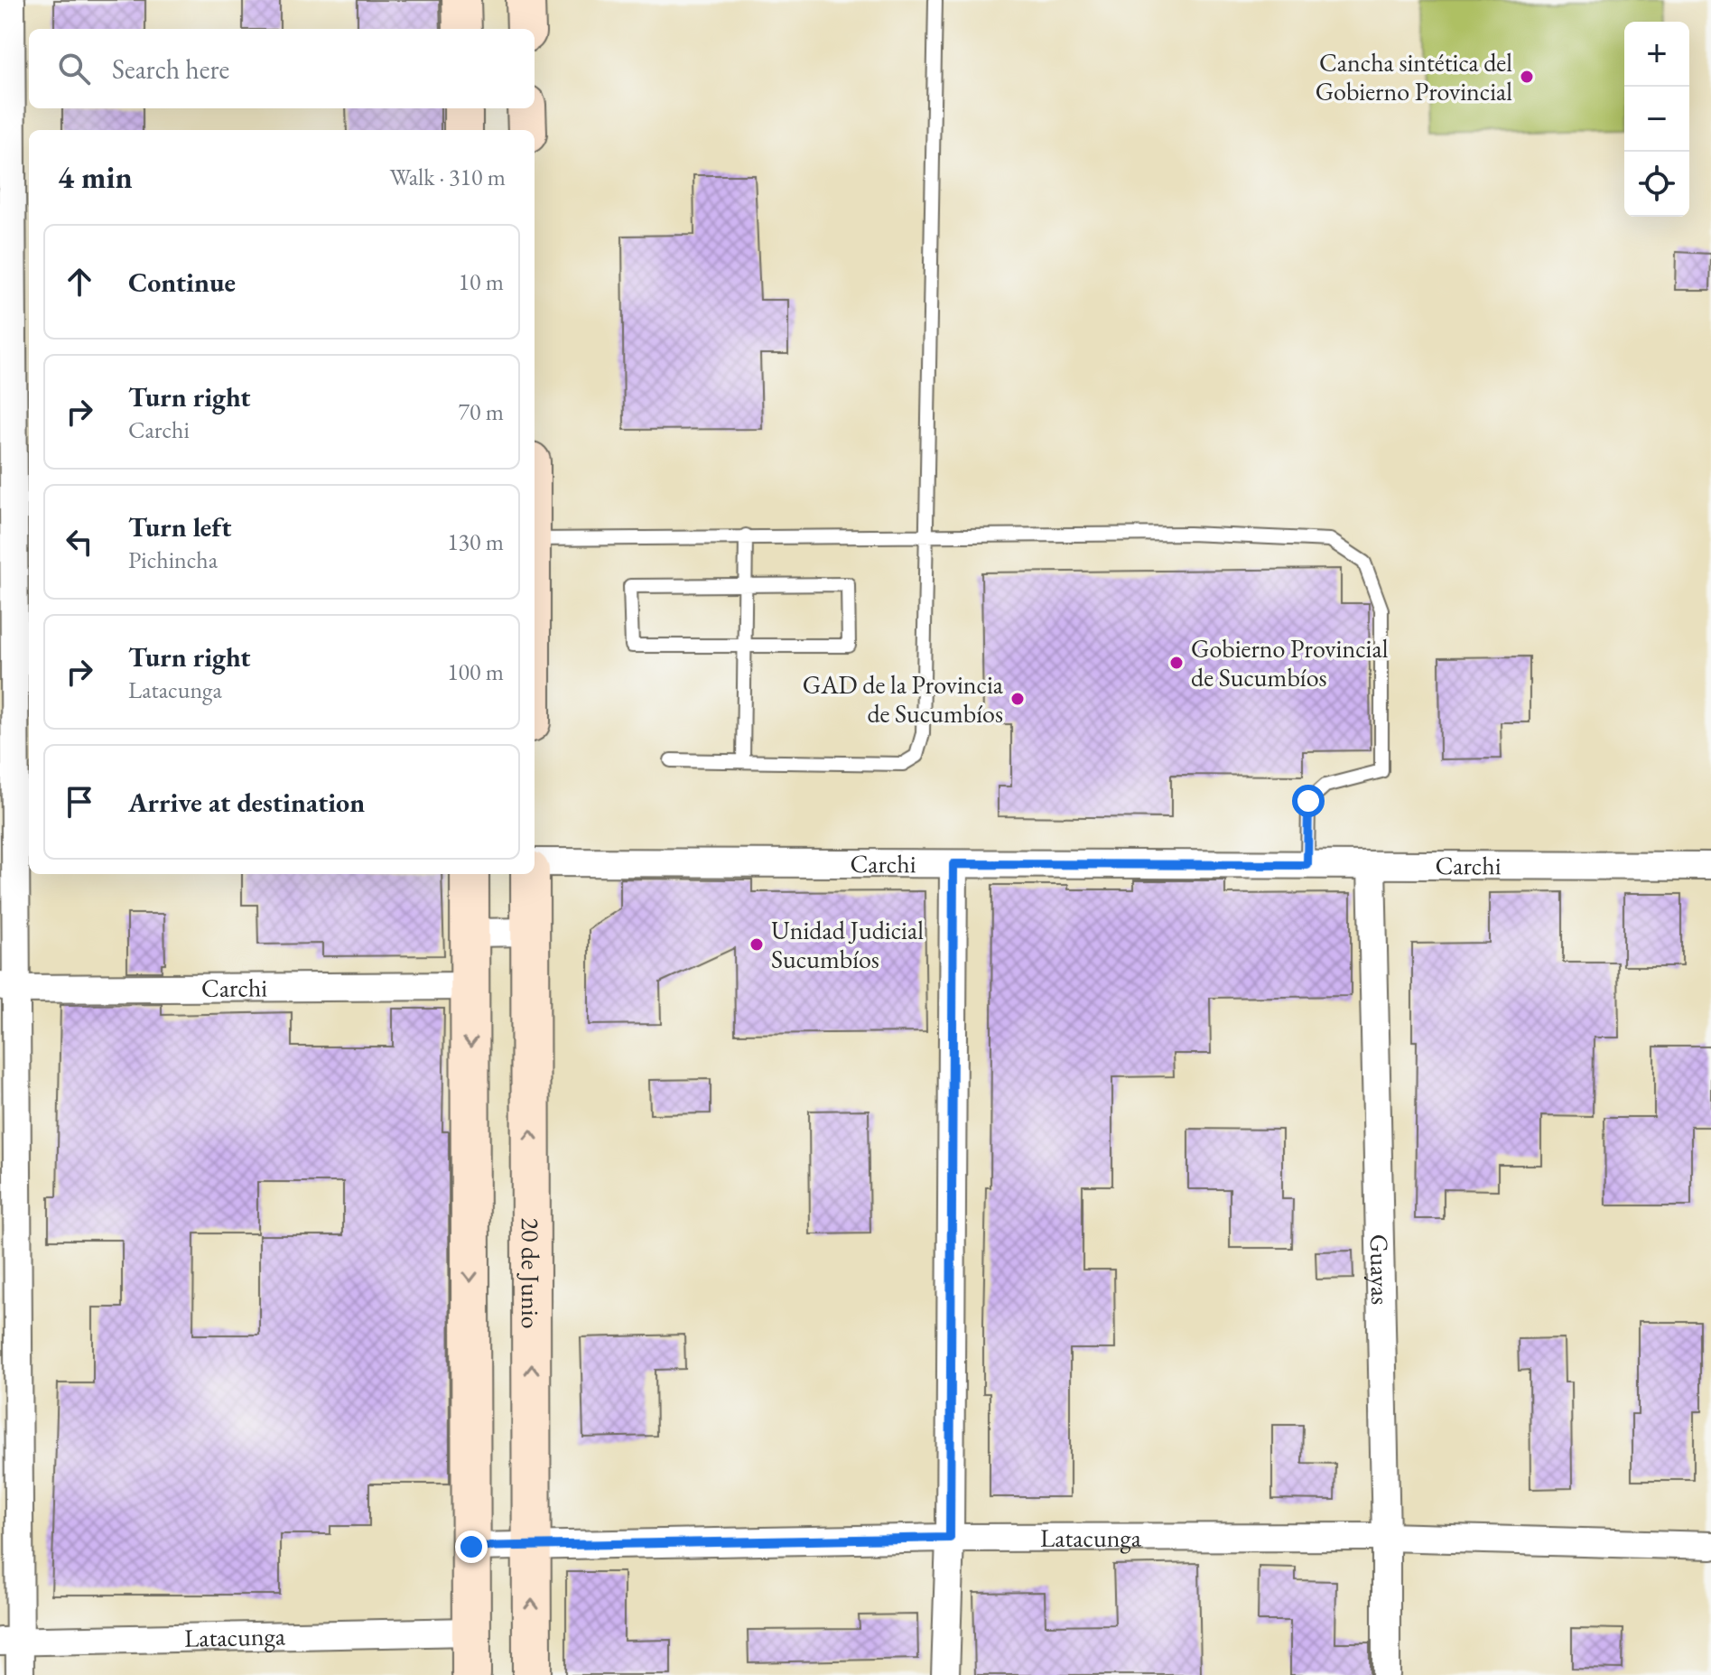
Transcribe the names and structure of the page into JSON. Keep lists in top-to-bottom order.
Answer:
{
  "streets": {
    "street": [
      "Carchi",
      "Guayas",
      "20 de Junio",
      "Latacunga"
    ]
  },
  "crossings": [
    ["Carchi", "Guayas"],
    ["Guayas", "Latacunga"],
    ["20 de Junio", "Latacunga"]
  ],
  "places": [
    "Cancha sintética del Gobierno Provincial",
    "Gobierno Provincial de Sucumbíos",
    "GAD de la Provincia de Sucumbíos",
    "Unidad Judicial Sucumbíos"
  ],
  "page": {
    "map_buttons": ["+", "−"],
    "search": "Search here",
    "heading": ["4 min", "Walk · 310 m"],
    "list": [
      ["Continue", "10 m"],
      ["Turn right", "Carchi", "70 m"],
      ["Turn left", "Pichincha", "130 m"],
      ["Turn right", "Latacunga", "100 m"],
      "Arrive at destination"
    ]
  }
}
